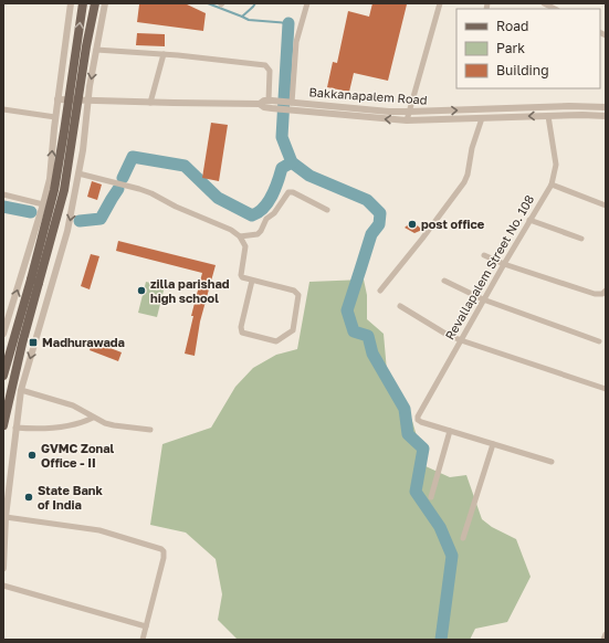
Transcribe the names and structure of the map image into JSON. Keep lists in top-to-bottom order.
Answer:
{
  "streets": {
    "street": ["Bakkanapalem Road", "Revallapalem Street No. 108"]
  },
  "places": {
    "other": [
      "post office",
      "zilla parishad high school",
      "GVMC Zonal Office - II",
      "State Bank of India"
    ],
    "transit": ["Madhurawada"]
  },
  "legend": ["Road", "Park", "Building"]
}
